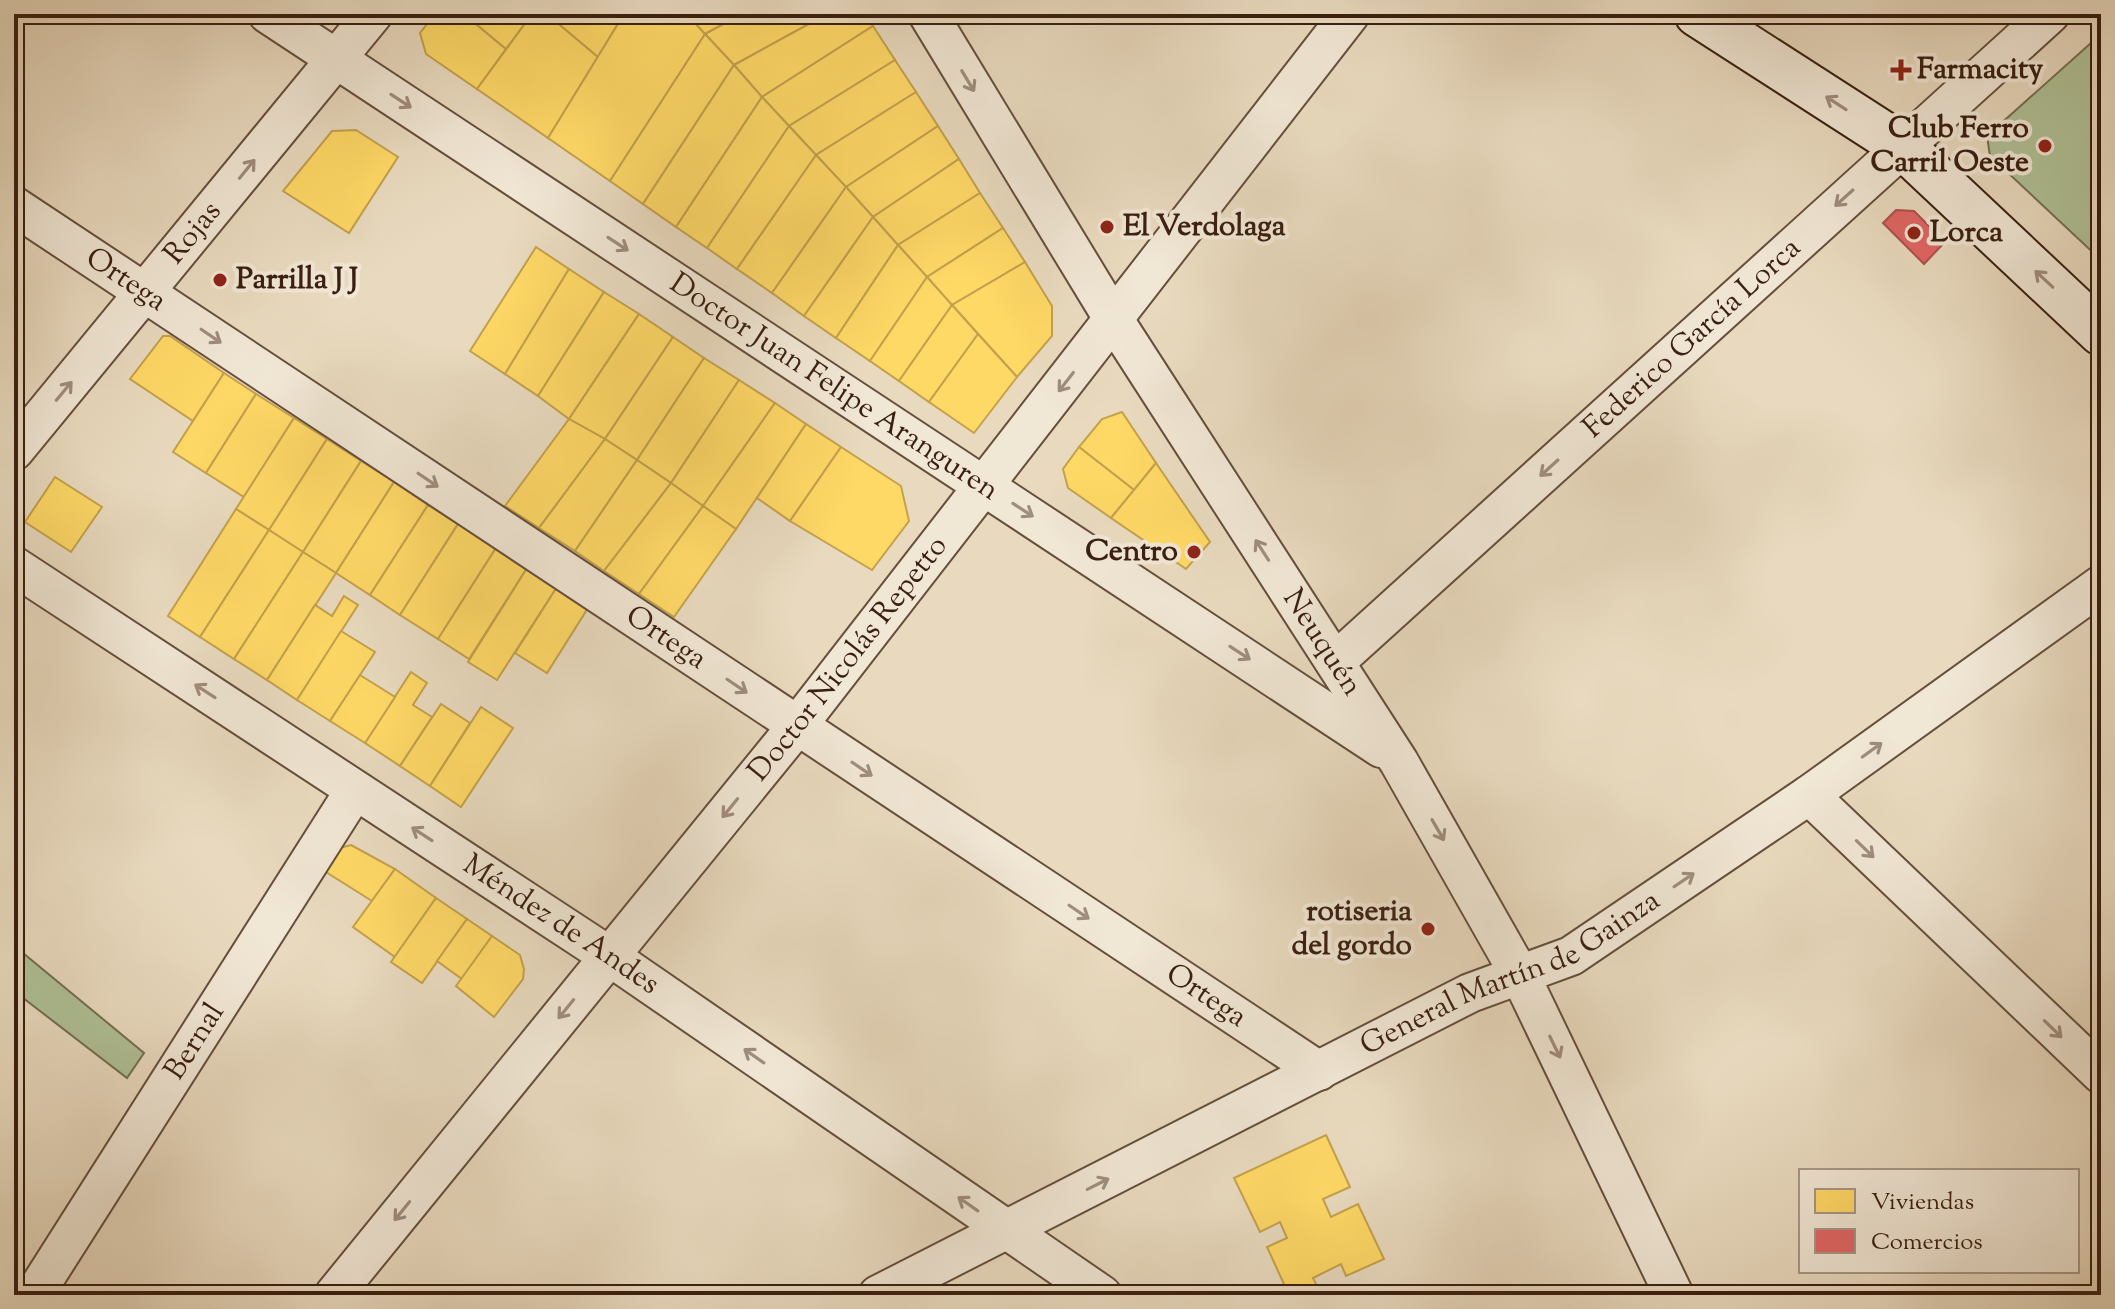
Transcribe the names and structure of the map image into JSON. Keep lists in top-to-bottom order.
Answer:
{
  "streets": {
    "street": [
      "Rojas",
      "Ortega",
      "Federico García Lorca",
      "Doctor Juan Felipe Aranguren",
      "Neuquén",
      "Doctor Nicolás Repetto",
      "Méndez de Andes",
      "General Martín de Gainza",
      "Bernal"
    ]
  },
  "crossings": [
    ["Rojas", "Ortega"],
    ["Rojas", "Doctor Juan Felipe Aranguren"],
    ["Ortega", "Doctor Nicolás Repetto"],
    ["Ortega", "General Martín de Gainza"],
    ["Federico García Lorca", "Neuquén"],
    ["Doctor Juan Felipe Aranguren", "Neuquén"],
    ["Doctor Juan Felipe Aranguren", "Doctor Nicolás Repetto"],
    ["Neuquén", "Doctor Nicolás Repetto"],
    ["Neuquén", "General Martín de Gainza"],
    ["Doctor Nicolás Repetto", "Méndez de Andes"],
    ["Méndez de Andes", "General Martín de Gainza"],
    ["Méndez de Andes", "Bernal"]
  ],
  "one_way": [
    "Rojas",
    "Ortega",
    "Federico García Lorca",
    "Doctor Juan Felipe Aranguren",
    "Doctor Nicolás Repetto",
    "Méndez de Andes",
    "General Martín de Gainza"
  ],
  "places": {
    "health": ["Farmacity"],
    "other": [
      "Club Ferro Carril Oeste",
      "El Verdolaga",
      "Lorca",
      "Parrilla J J",
      "Centro",
      "rotiseria del gordo"
    ]
  },
  "legend": ["Viviendas", "Comercios"]
}
